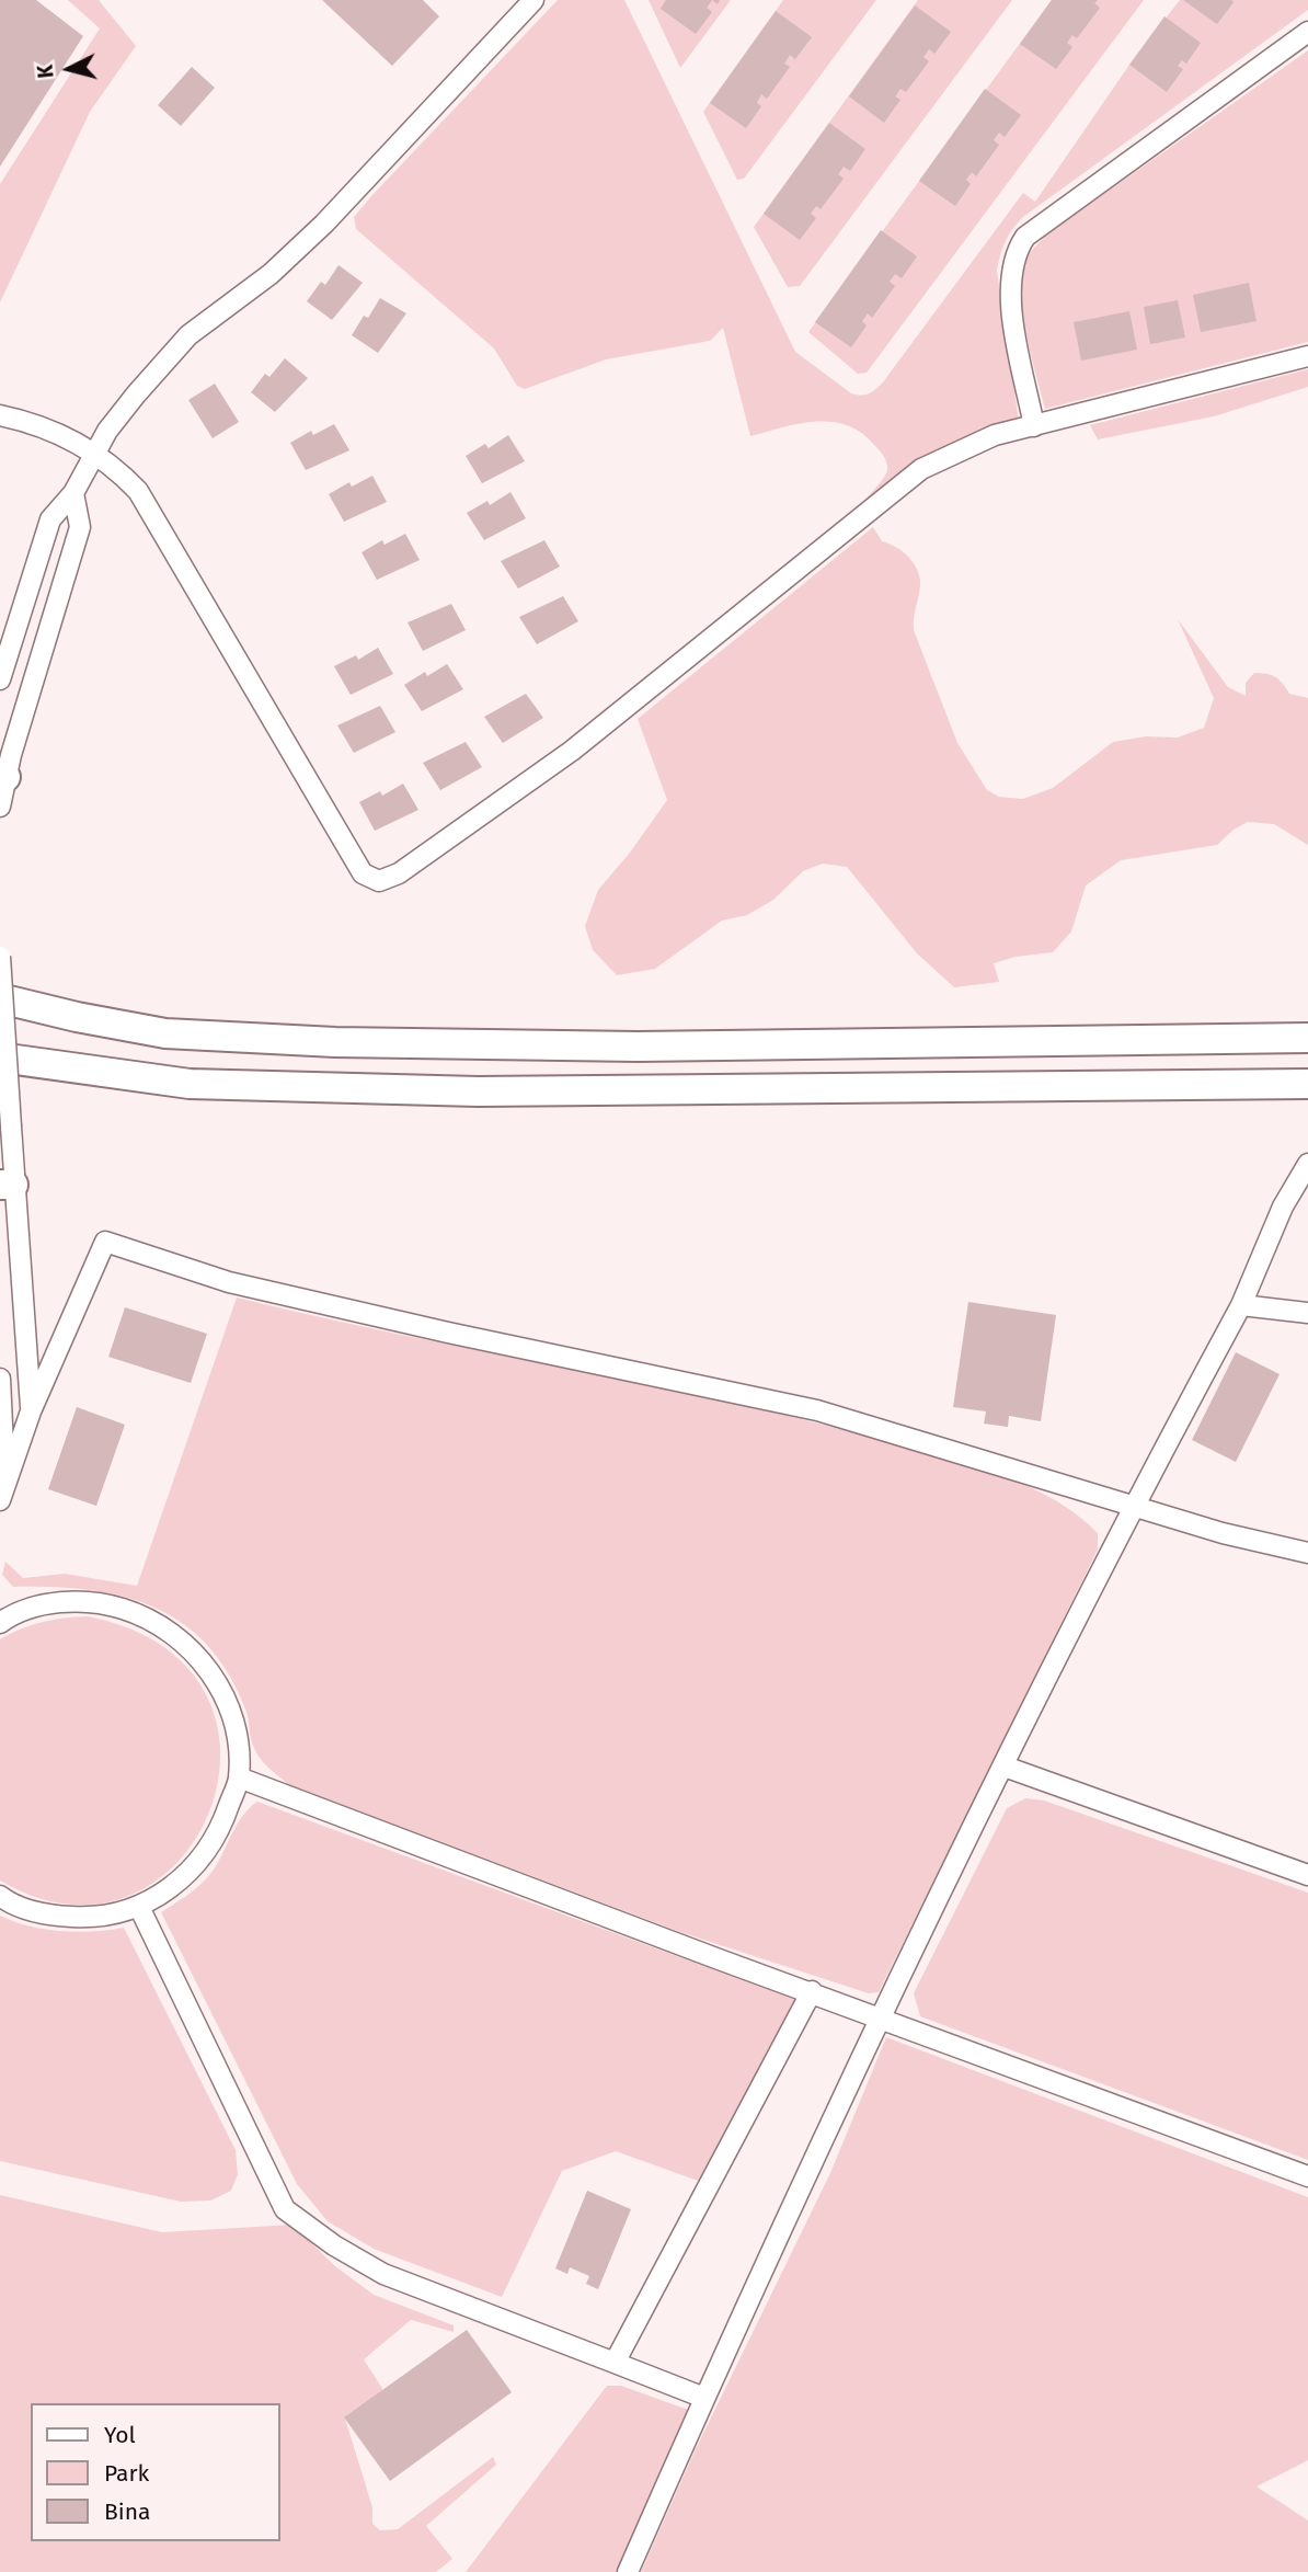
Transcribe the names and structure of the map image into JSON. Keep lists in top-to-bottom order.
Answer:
{
  "legend": ["Yol", "Park", "Bina"],
  "north": "left"
}
